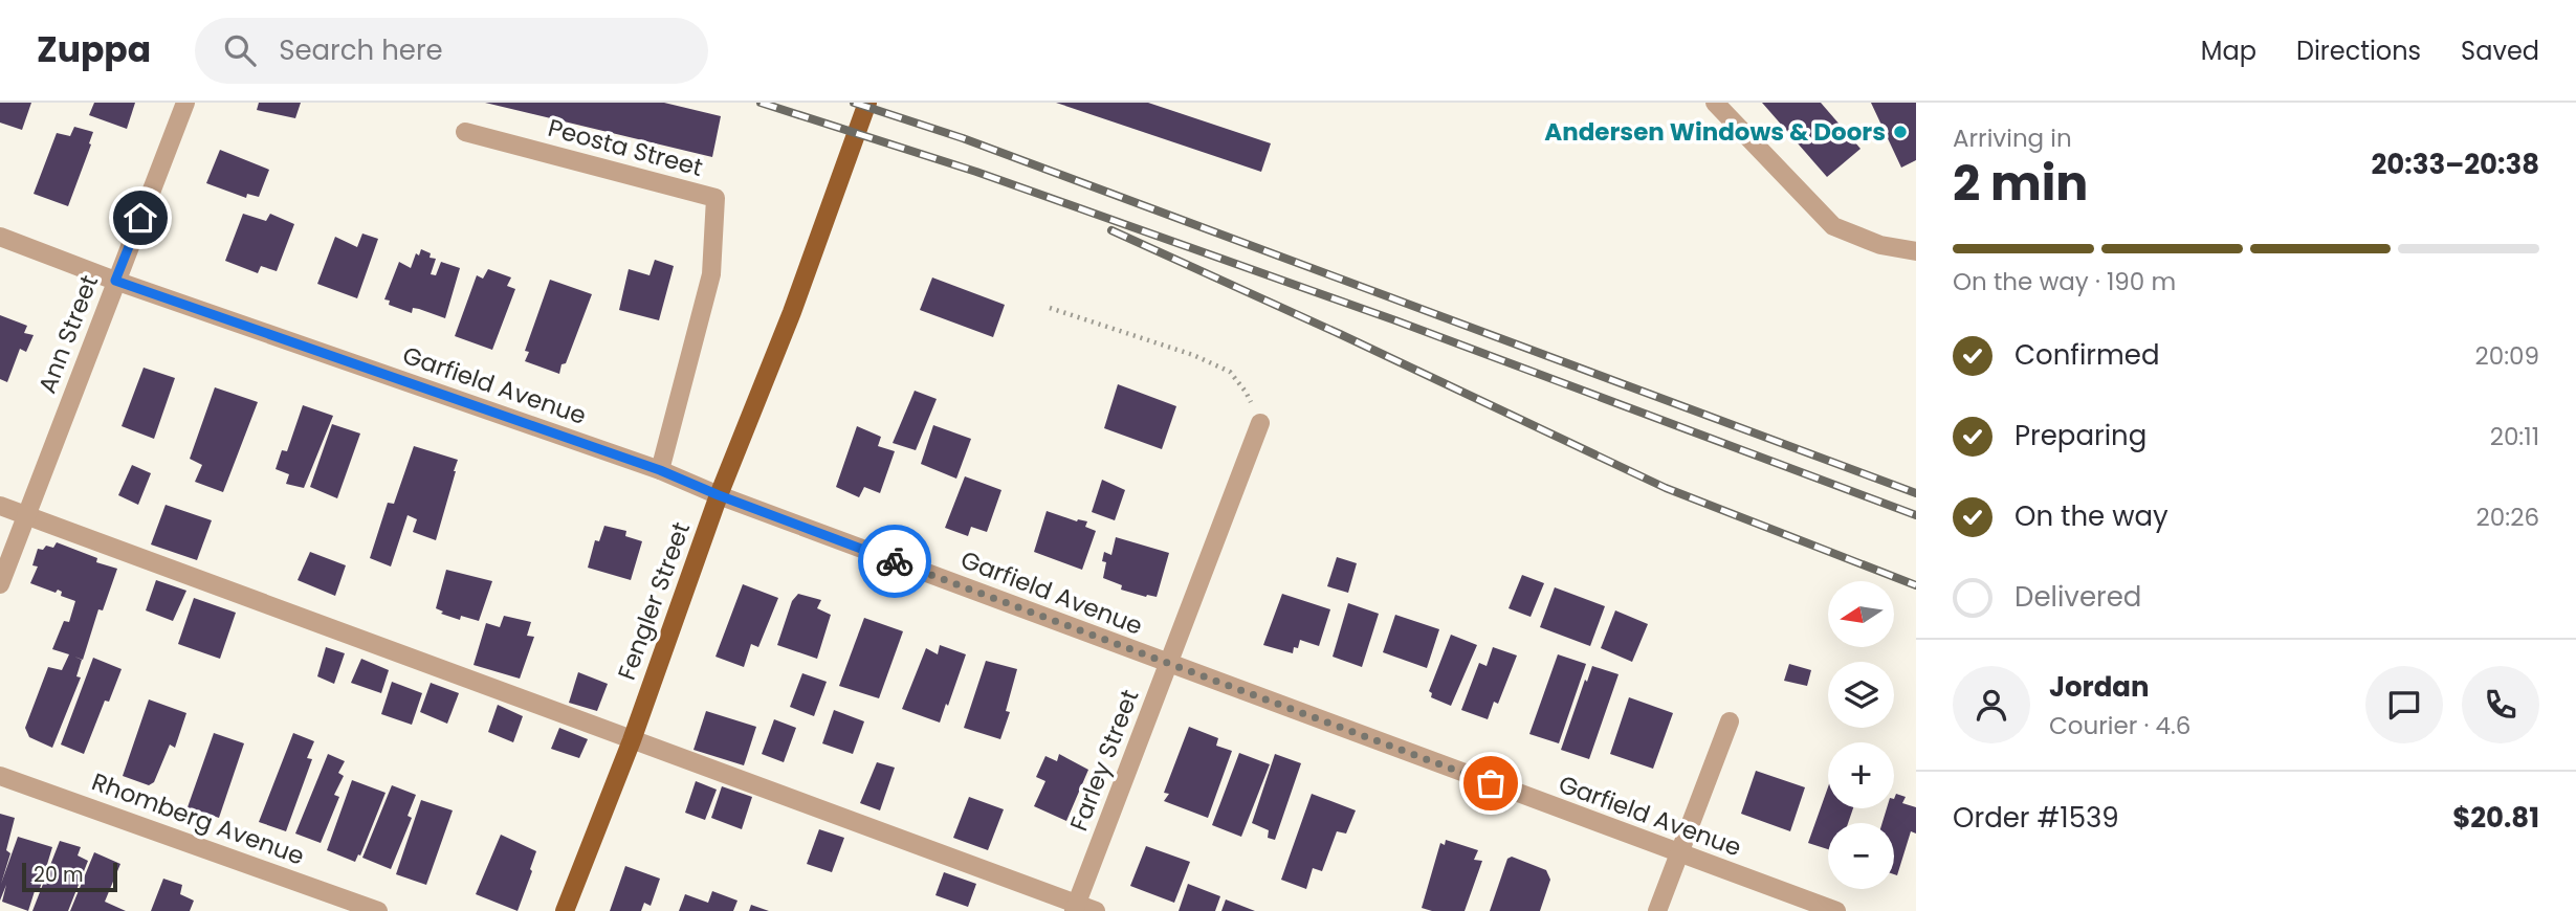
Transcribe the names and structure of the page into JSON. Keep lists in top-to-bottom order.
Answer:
{
  "streets": {
    "main road": ["Fengler Street"],
    "street": [
      "Peosta Street",
      "Ann Street",
      "Garfield Avenue",
      "Farley Street",
      "Rhomberg Avenue"
    ]
  },
  "crossings": [
    ["Peosta Street", "Garfield Avenue"],
    ["Ann Street", "Garfield Avenue"],
    ["Garfield Avenue", "Fengler Street"],
    ["Garfield Avenue", "Farley Street"]
  ],
  "places": ["Andersen Windows & Doors"],
  "scale_bar": "20 m",
  "north": "left",
  "page": {
    "header": "Zuppa",
    "search": "Search here",
    "nav": ["Map", "Directions", "Saved"],
    "heading": ["2 min", "Arriving in", "20:33–20:38"],
    "panel": [
      "Jordan",
      "Courier · 4.6",
      "Order #1539",
      "$20.81"
    ],
    "bar": "On the way · 190 m",
    "list": [
      ["Confirmed", "20:09"],
      ["Preparing", "20:11"],
      ["On the way", "20:26"],
      "Delivered"
    ],
    "map_buttons": ["+", "−"],
    "scale": "20 m"
  }
}
